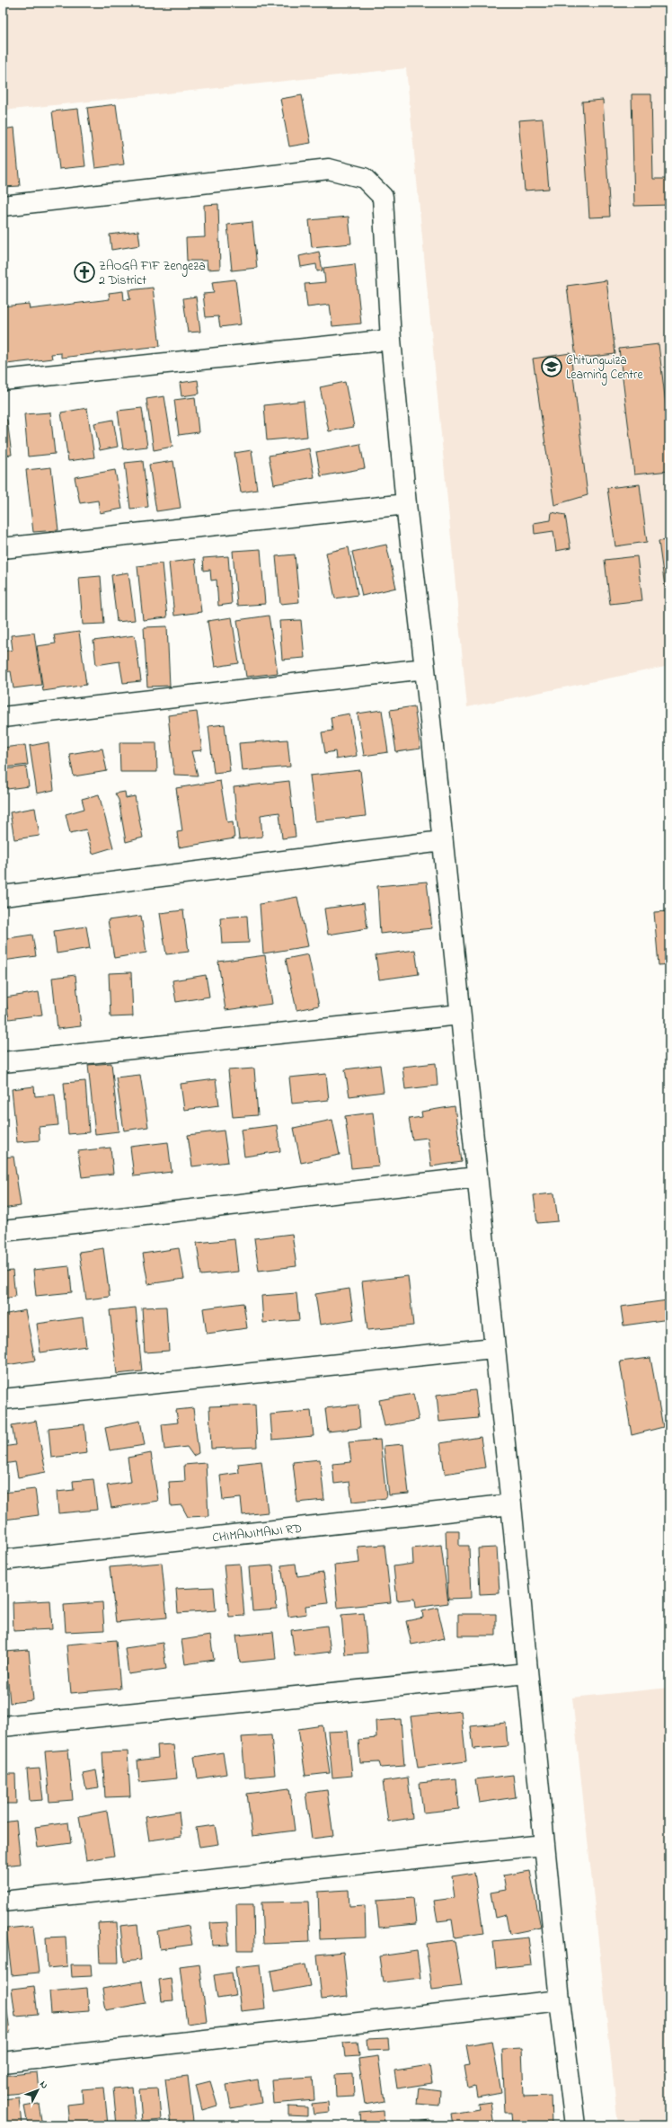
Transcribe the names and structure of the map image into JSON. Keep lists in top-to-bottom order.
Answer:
{
  "streets": {
    "street": ["CHIMANIMANI RD"]
  },
  "places": {
    "church": ["ZAOGA FIF Zengeza 2 District"],
    "school or university": ["Chitungwiza Learning Centre"]
  },
  "north": "top right"
}
